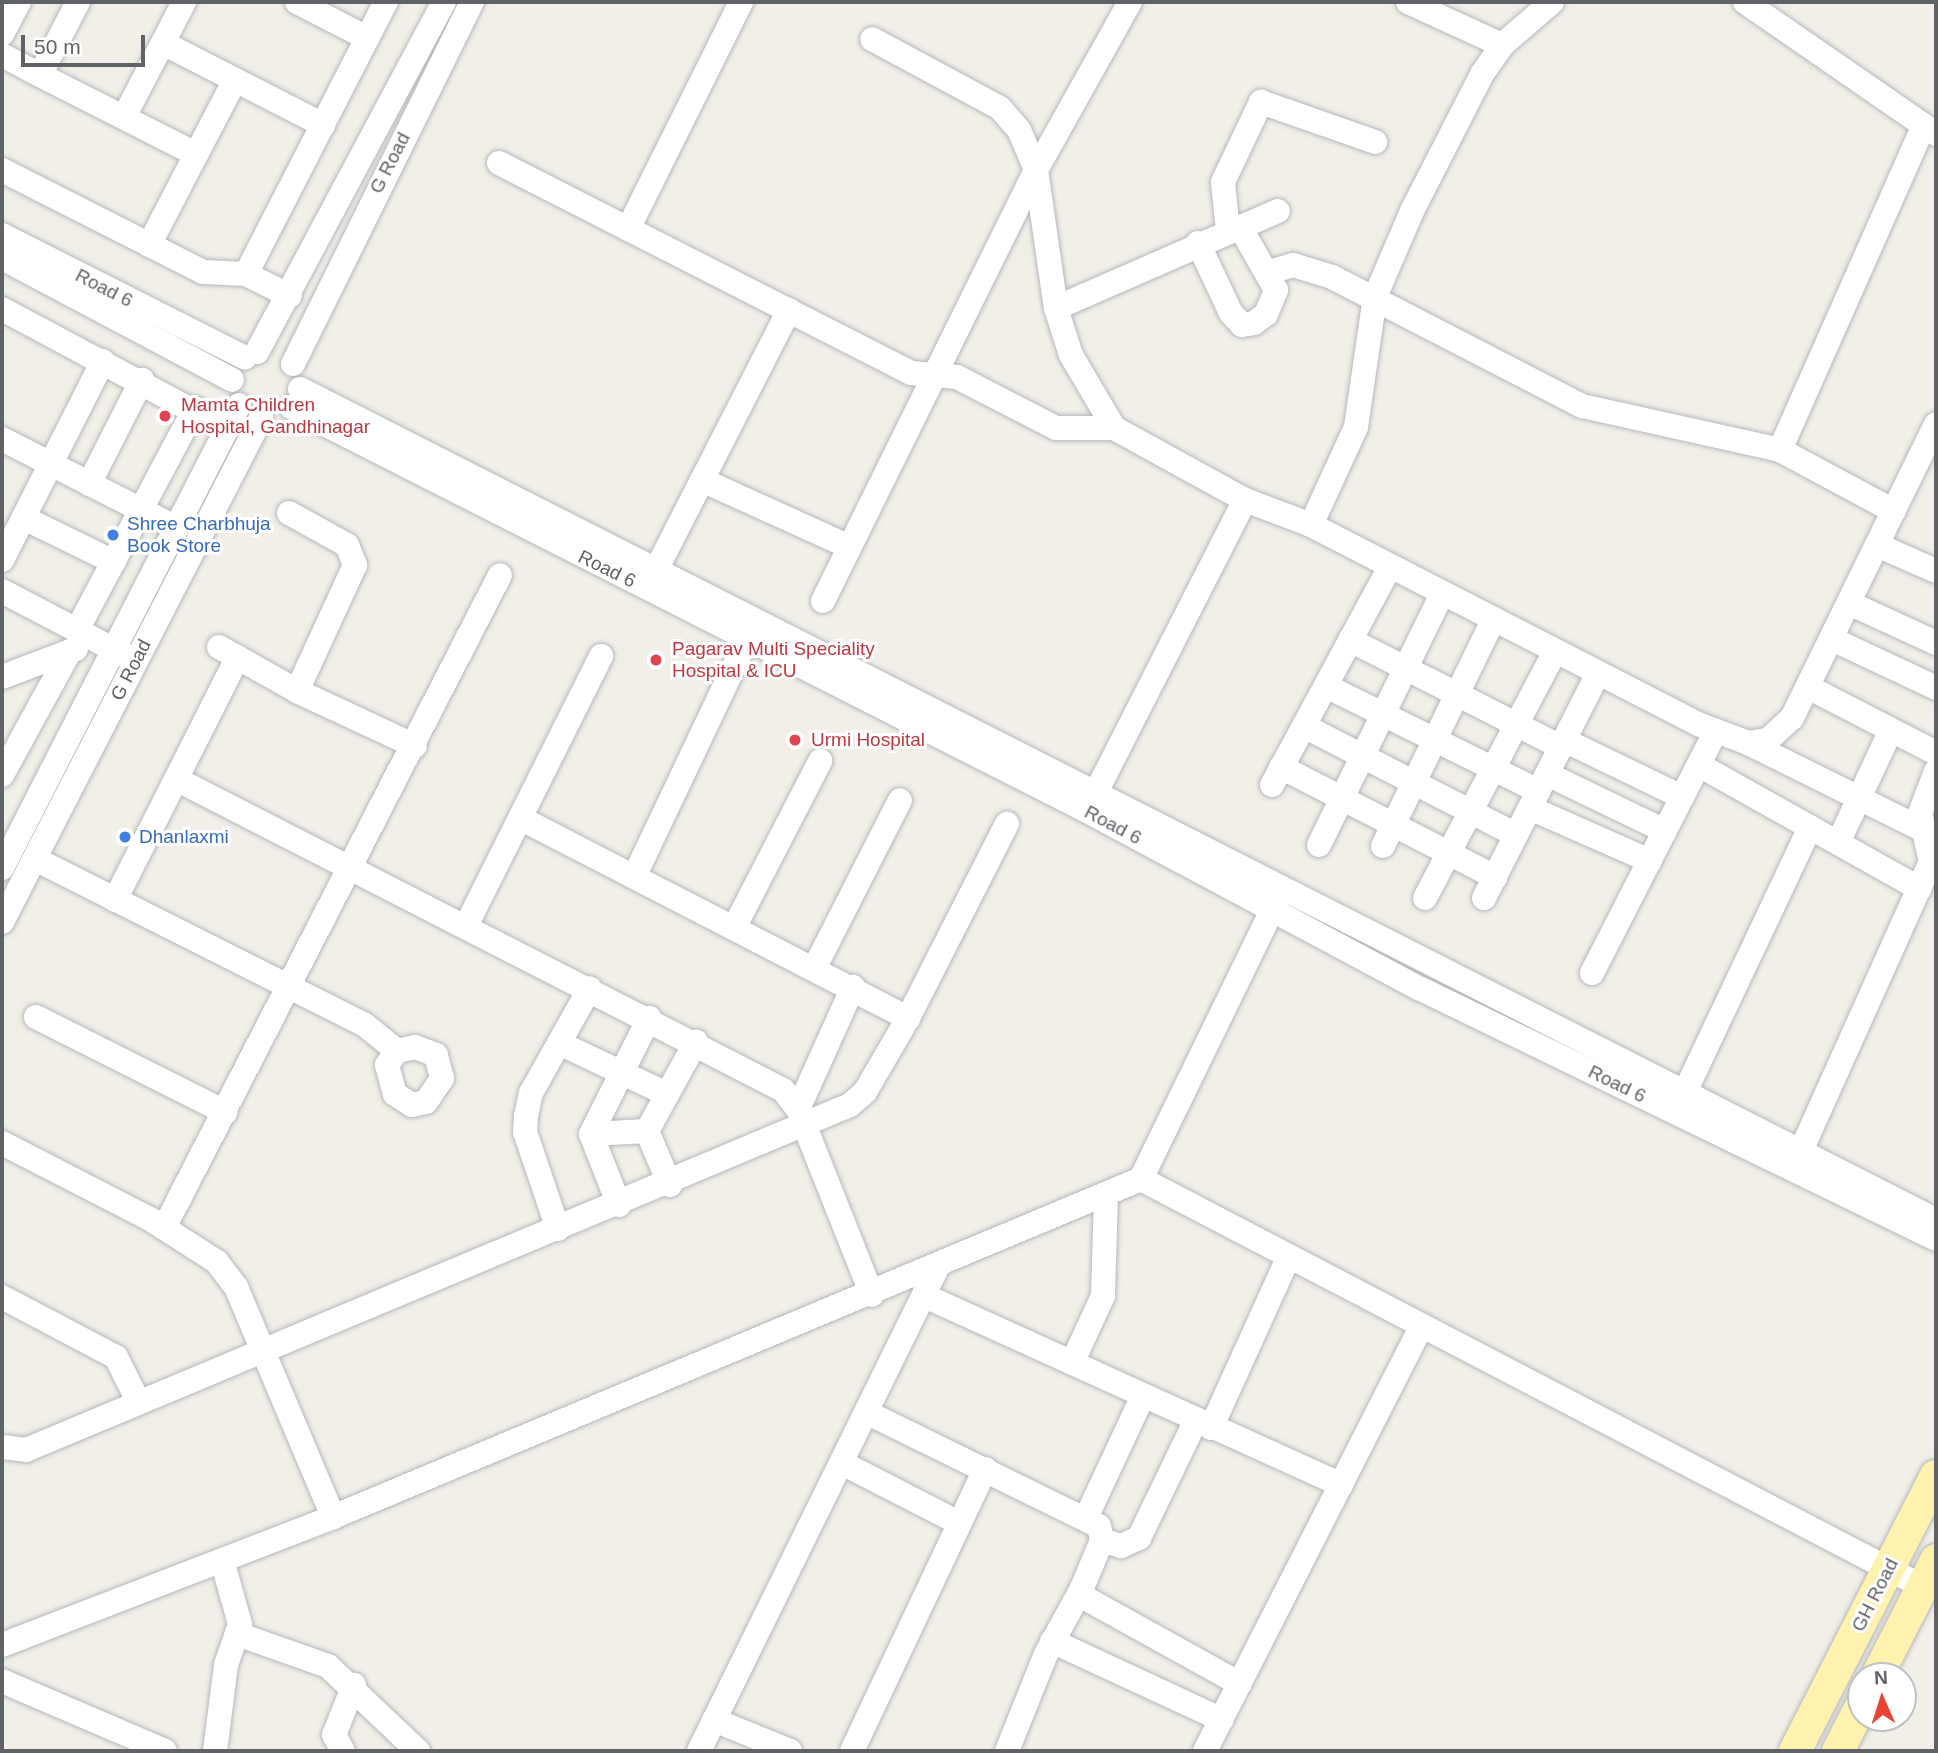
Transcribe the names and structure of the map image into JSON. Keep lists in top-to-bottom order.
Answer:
{
  "streets": {
    "main road": ["GH Road"],
    "street": ["G Road", "Road 6"]
  },
  "crossings": [
    ["G Road", "Road 6"]
  ],
  "places": [
    "Mamta Children Hospital, Gandhinagar",
    "Shree Charbhuja Book Store",
    "Pagarav Multi Speciality Hospital & ICU",
    "Urmi Hospital",
    "Dhanlaxmi"
  ],
  "scale_bar": "50 m",
  "north": "top"
}
